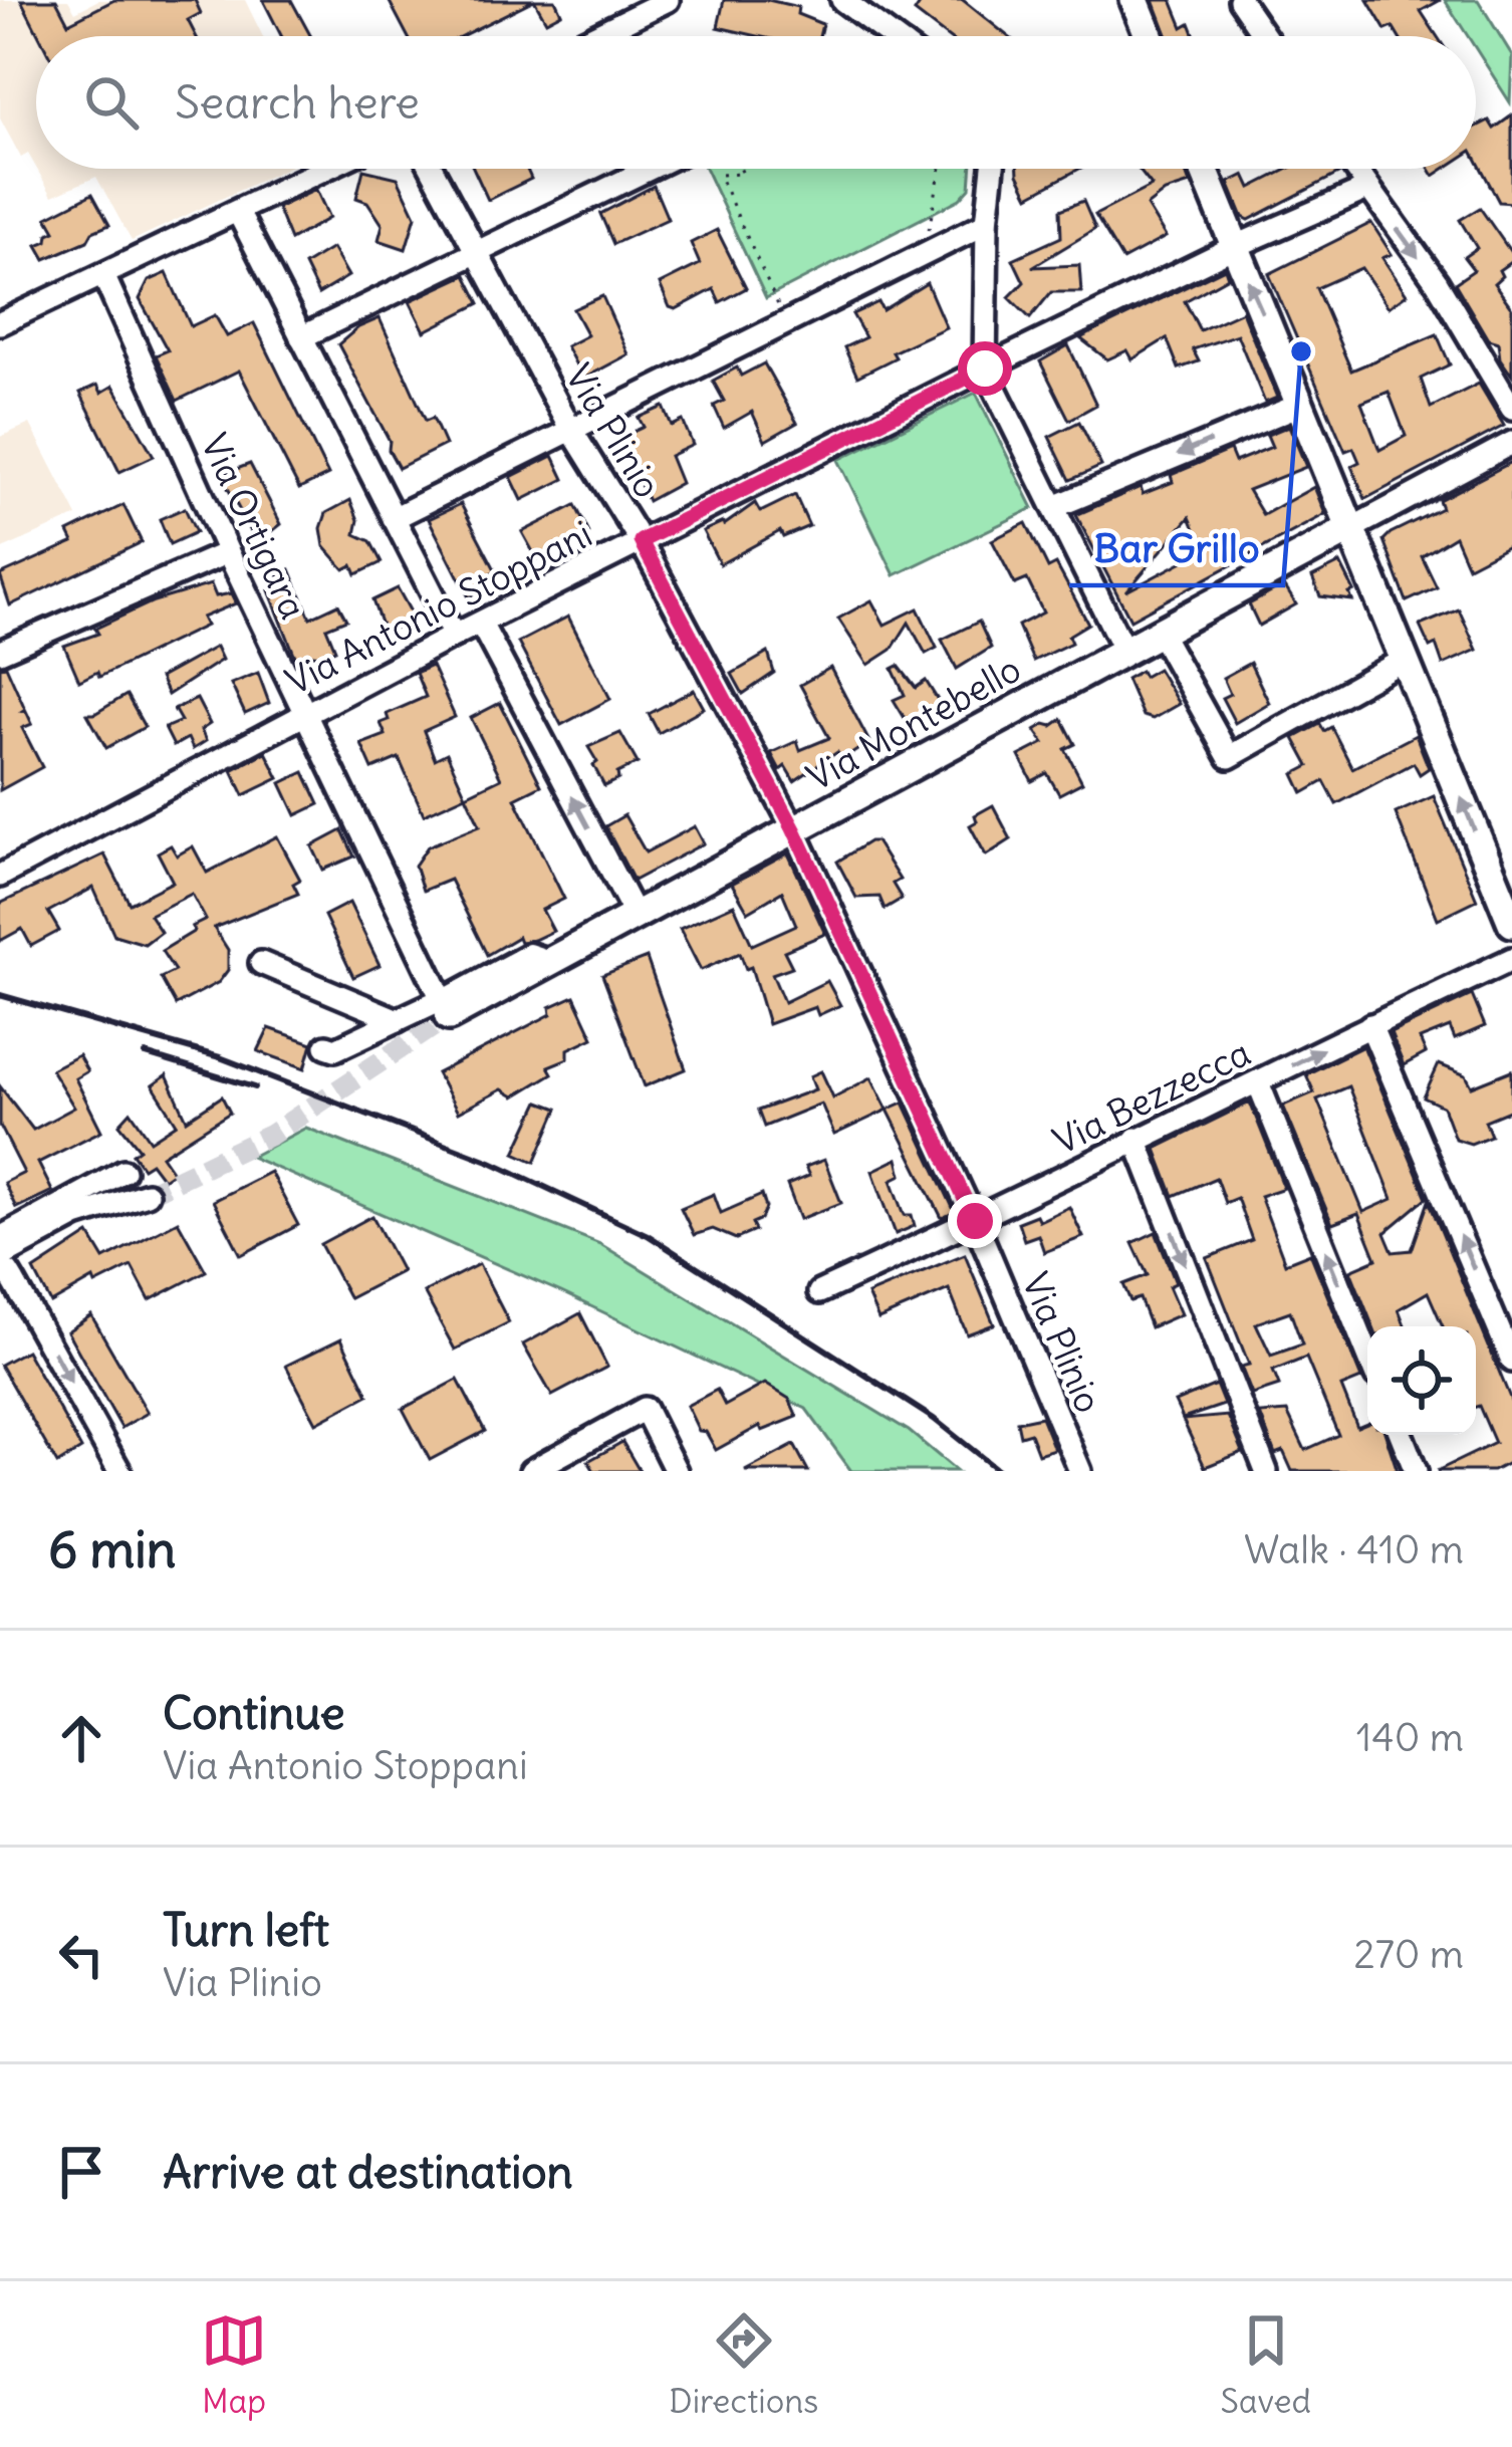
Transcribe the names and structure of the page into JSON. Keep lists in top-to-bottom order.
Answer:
{
  "streets": {
    "street": [
      "Via Plinio",
      "Via Ortigara",
      "Via Antonio Stoppani",
      "Via Montebello",
      "Via Bezzecca"
    ]
  },
  "crossings": [
    ["Via Plinio", "Via Antonio Stoppani"],
    ["Via Plinio", "Via Montebello"],
    ["Via Plinio", "Via Bezzecca"],
    ["Via Ortigara", "Via Antonio Stoppani"],
    ["Via Ortigara", "Via Montebello"]
  ],
  "places": ["Bar Grillo"],
  "page": {
    "search": "Search here",
    "heading": ["6 min", "Walk · 410 m"],
    "list": [
      ["Continue", "Via Antonio Stoppani", "140 m"],
      ["Turn left", "Via Plinio", "270 m"],
      "Arrive at destination"
    ],
    "nav": ["Map", "Directions", "Saved"]
  }
}
